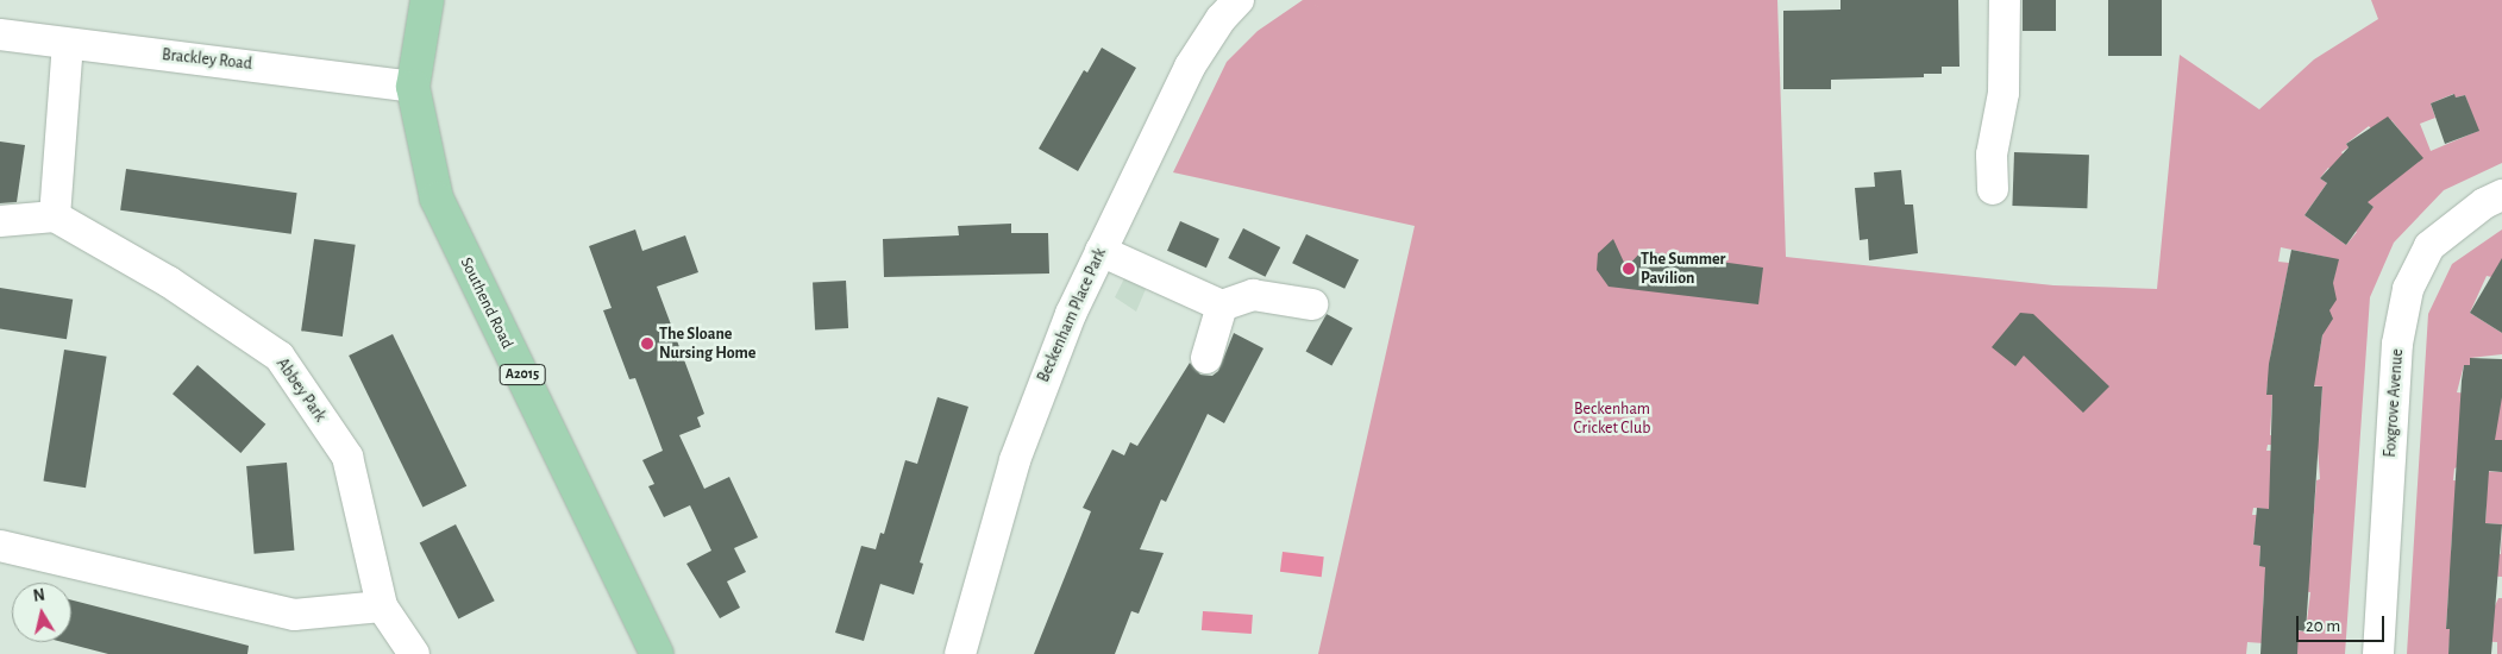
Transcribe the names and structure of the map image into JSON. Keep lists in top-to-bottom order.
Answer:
{
  "streets": {
    "main road": ["Southend Road", "A2015"],
    "street": [
      "Brackley Road",
      "Beckenham Place Park",
      "Abbey Park",
      "Foxgrove Avenue"
    ]
  },
  "crossings": [
    ["Brackley Road", "Southend Road"]
  ],
  "parks": ["Beckenham Cricket Club"],
  "places": ["The Summer Pavilion", "The Sloane Nursing Home"],
  "scale_bar": "20 m",
  "north": "top"
}
